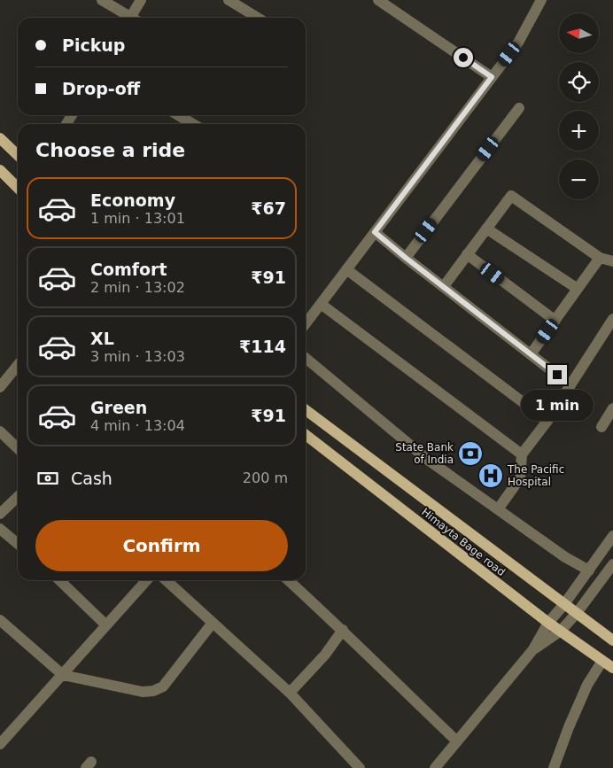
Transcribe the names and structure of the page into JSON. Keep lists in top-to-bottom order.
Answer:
{
  "streets": {
    "main road": ["Himayta Bage road"]
  },
  "places": {
    "bank": ["State Bank of India"],
    "hospital": ["The Pacific Hospital"]
  },
  "north": "left",
  "page": {
    "map_buttons": ["+", "−"],
    "banner": ["Pickup", "Drop-off"],
    "heading": "Choose a ride",
    "list": [
      {
        "name": "Economy",
        "note": "1 min · 13:01",
        "value": "₹67"
      },
      {
        "name": "Comfort",
        "note": "2 min · 13:02",
        "value": "₹91"
      },
      {
        "name": "XL",
        "note": "3 min · 13:03",
        "value": "₹114"
      },
      {
        "name": "Green",
        "note": "4 min · 13:04",
        "value": "₹91"
      }
    ],
    "bubble": "1 min",
    "pay": ["Cash", "200 m"],
    "buttons": "Confirm"
  }
}
